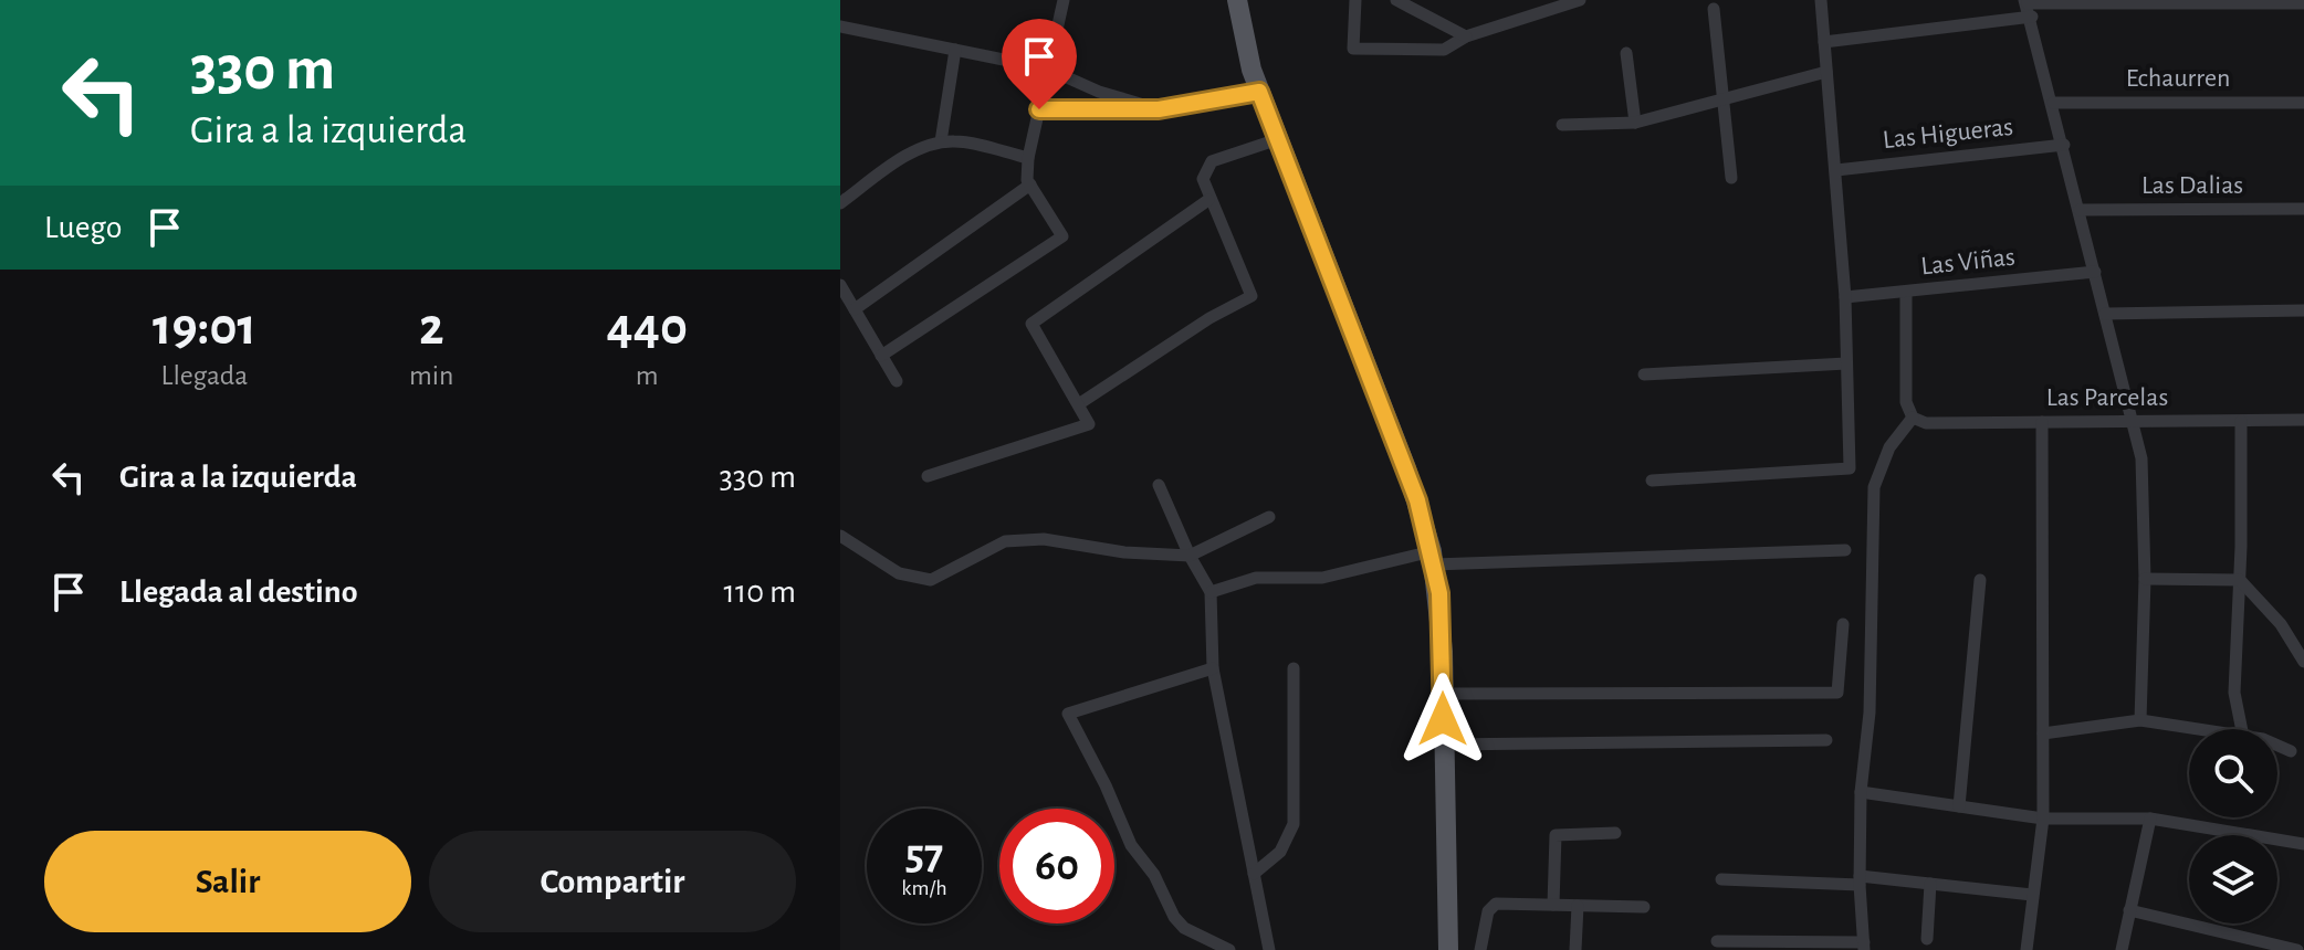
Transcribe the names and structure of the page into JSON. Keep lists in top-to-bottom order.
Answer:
{
  "streets": {
    "street": [
      "Echaurren",
      "Las Higueras",
      "Las Dalias",
      "Las Viñas",
      "Las Parcelas"
    ]
  },
  "page": {
    "turn": ["330 m", "Gira a la izquierda"],
    "then": "Luego",
    "eta": [
      "19:01",
      "Llegada",
      "2",
      "min",
      "440",
      "m"
    ],
    "list": [
      {
        "name": "Gira a la izquierda",
        "value": "330 m"
      },
      {
        "name": "Llegada al destino",
        "value": "110 m"
      }
    ],
    "speed": "57 km/h",
    "limit": "60",
    "buttons": ["Salir", "Compartir"]
  }
}
